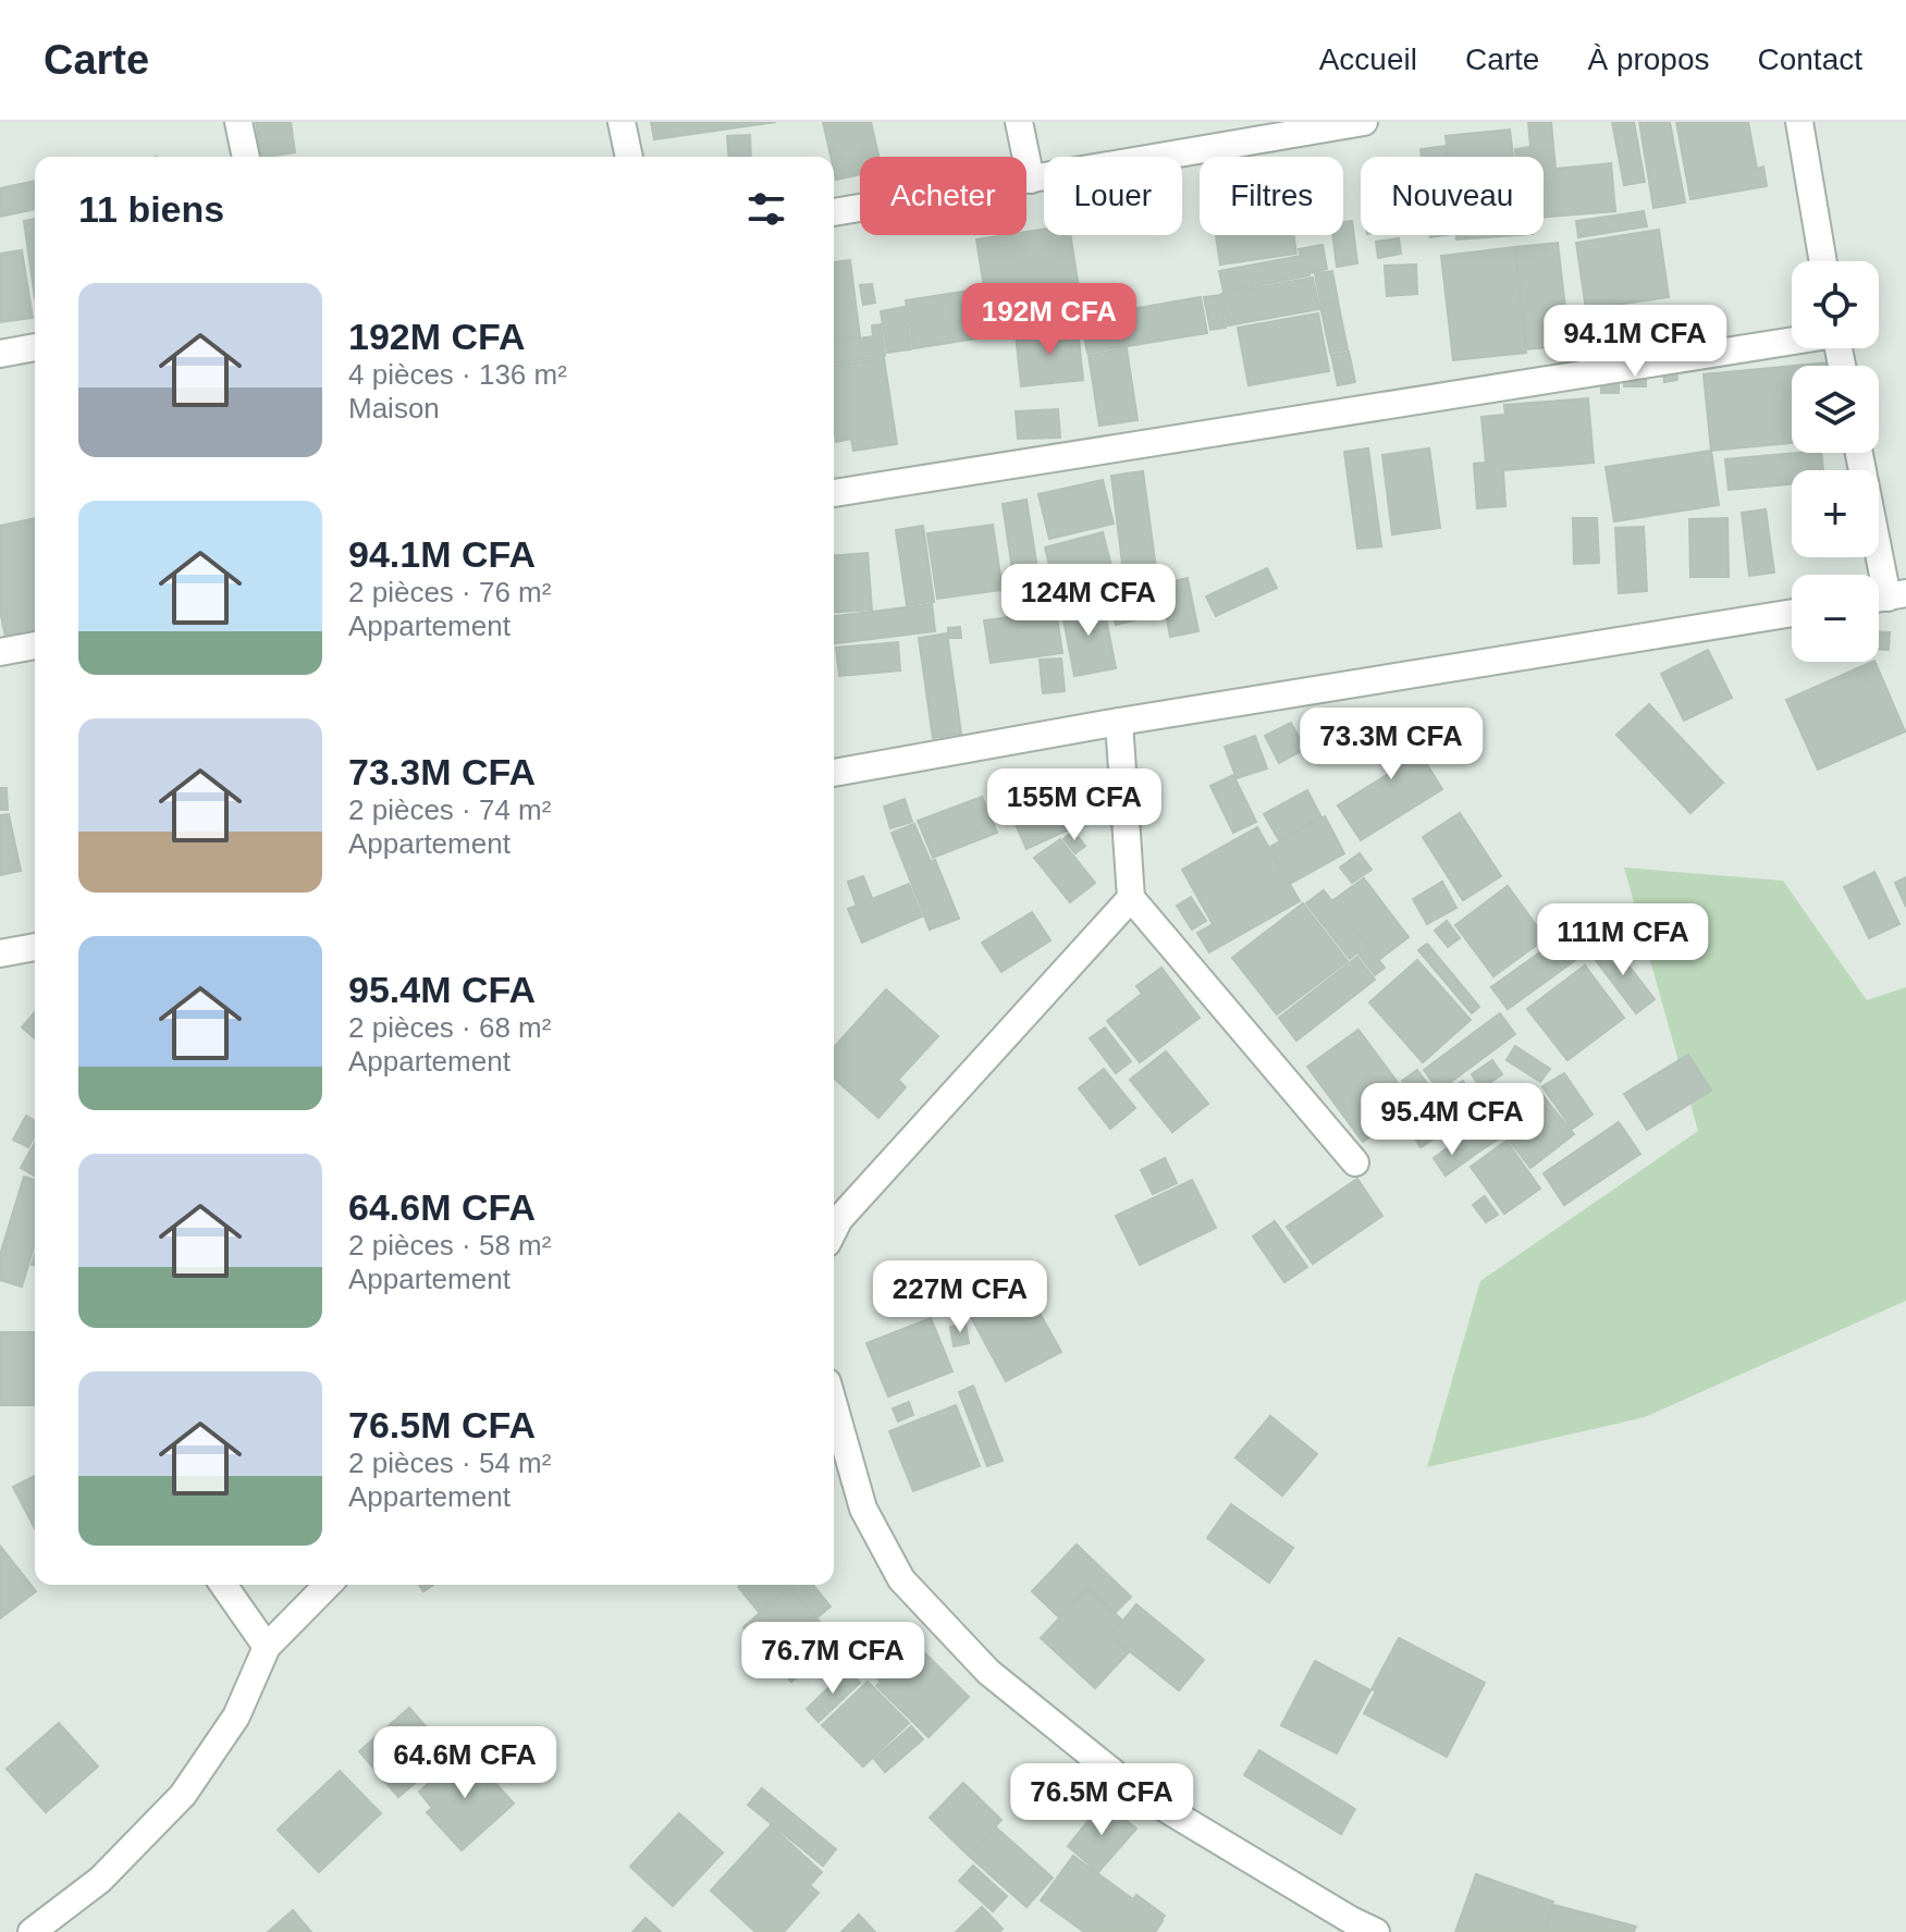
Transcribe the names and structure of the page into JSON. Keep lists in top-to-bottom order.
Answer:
{
  "page": {
    "header": "Carte",
    "nav": [
      "Accueil",
      "Carte",
      "À propos",
      "Contact"
    ],
    "chip": [
      "Acheter",
      "Louer",
      "Filtres",
      "Nouveau"
    ],
    "heading": "11 biens",
    "map_buttons": ["+", "−"],
    "list": [
      {
        "name": "192M CFA",
        "note": "4 pièces · 136 m² · Maison"
      },
      {
        "name": "94.1M CFA",
        "note": "2 pièces · 76 m² · Appartement"
      },
      {
        "name": "73.3M CFA",
        "note": "2 pièces · 74 m² · Appartement"
      },
      {
        "name": "95.4M CFA",
        "note": "2 pièces · 68 m² · Appartement"
      },
      {
        "name": "64.6M CFA",
        "note": "2 pièces · 58 m² · Appartement"
      },
      {
        "name": "76.5M CFA",
        "note": "2 pièces · 54 m² · Appartement"
      }
    ],
    "price": [
      "192M CFA",
      "94.1M CFA",
      "124M CFA",
      "73.3M CFA",
      "155M CFA",
      "111M CFA",
      "95.4M CFA",
      "227M CFA",
      "76.7M CFA",
      "64.6M CFA",
      "76.5M CFA"
    ]
  }
}
